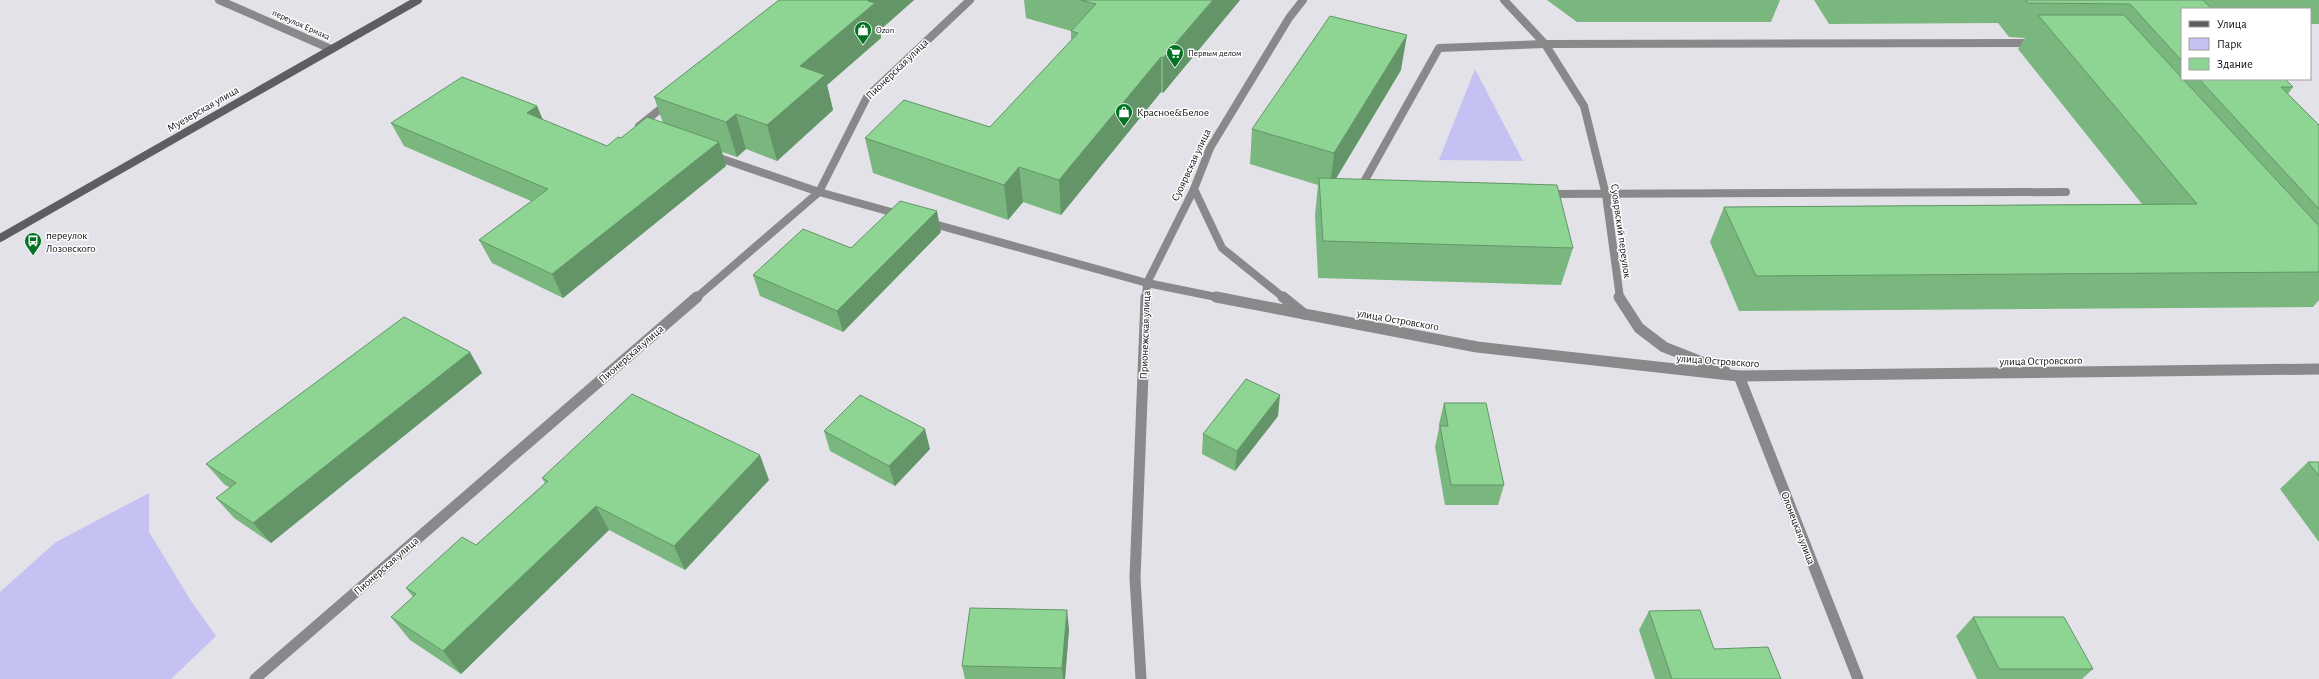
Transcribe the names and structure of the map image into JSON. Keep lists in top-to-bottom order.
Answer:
{
  "streets": {
    "main road": ["Муезерская улица"],
    "street": [
      "переулок Ермака",
      "Пионерская улица",
      "Суоярвская улица",
      "Суоярвский переулок",
      "улица Островского",
      "Прионежская улица",
      "Олонецкая улица"
    ]
  },
  "crossings": [
    ["переулок Ермака", "Муезерская улица"],
    ["Пионерская улица", "Прионежская улица"],
    ["Суоярвская улица", "улица Островского"],
    ["Суоярвская улица", "Прионежская улица"],
    ["Суоярвский переулок", "улица Островского"],
    ["Суоярвский переулок", "Олонецкая улица"],
    ["улица Островского", "Прионежская улица"],
    ["улица Островского", "Олонецкая улица"]
  ],
  "places": {
    "shop": ["Ozon", "Красное&Белое"],
    "supermarket": ["Первым делом"],
    "bus stop": ["переулок Лозовского"]
  },
  "legend": ["Улица", "Парк", "Здание"]
}
